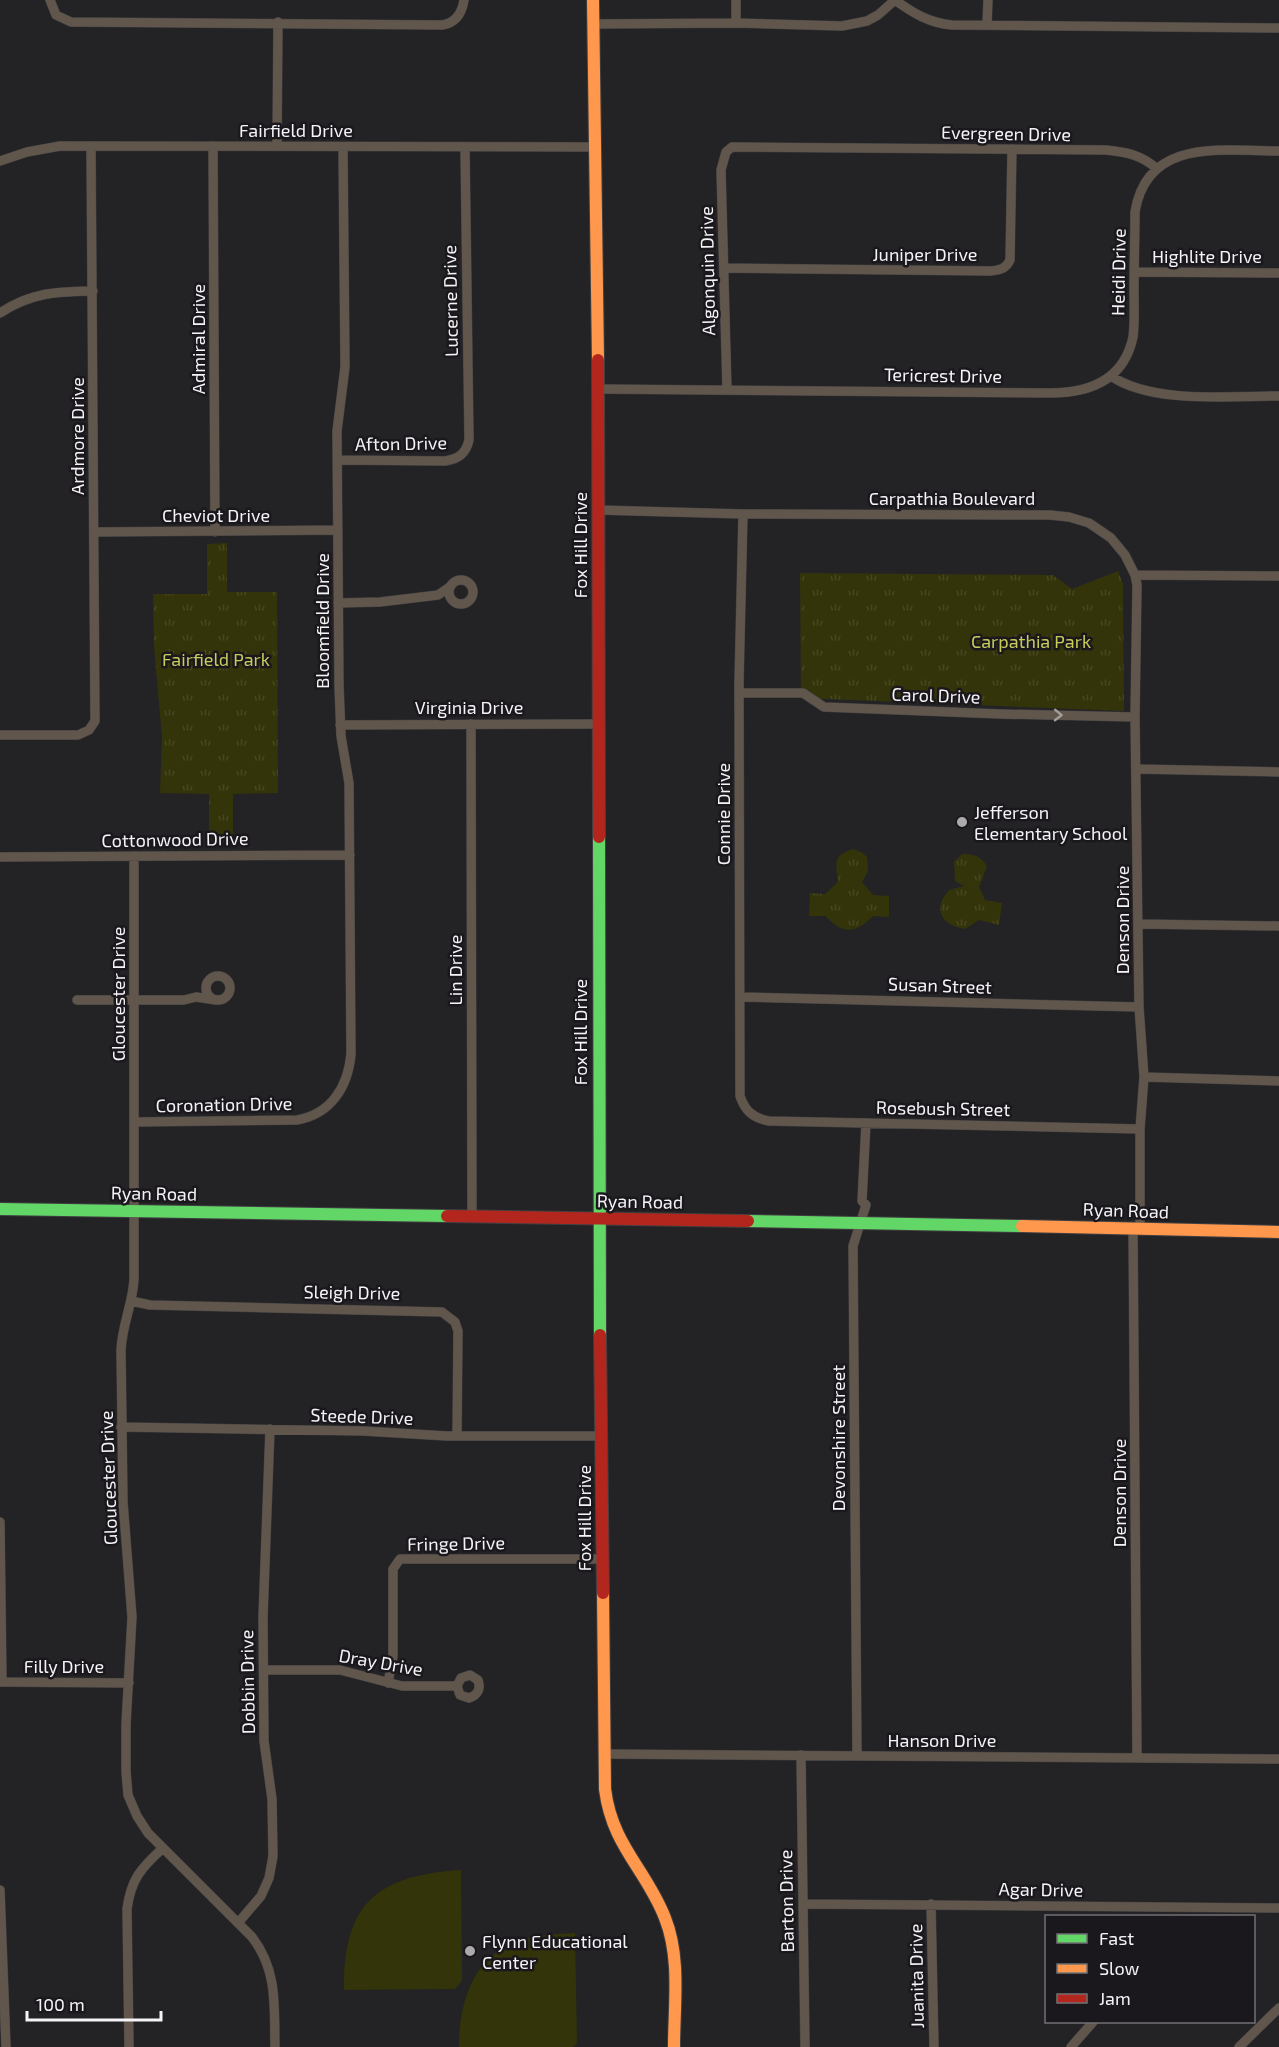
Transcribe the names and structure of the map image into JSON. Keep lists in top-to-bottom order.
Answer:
{
  "streets": {
    "street": [
      "Fairfield Drive",
      "Evergreen Drive",
      "Juniper Drive",
      "Highlite Drive",
      "Algonquin Drive",
      "Heidi Drive",
      "Lucerne Drive",
      "Admiral Drive",
      "Tericrest Drive",
      "Ardmore Drive",
      "Afton Drive",
      "Carpathia Boulevard",
      "Cheviot Drive",
      "Fox Hill Drive",
      "Bloomfield Drive",
      "Carol Drive",
      "Virginia Drive",
      "Connie Drive",
      "Cottonwood Drive",
      "Denson Drive",
      "Lin Drive",
      "Susan Street",
      "Gloucester Drive",
      "Coronation Drive",
      "Rosebush Street",
      "Ryan Road",
      "Sleigh Drive",
      "Steede Drive",
      "Devonshire Street",
      "Fringe Drive",
      "Dray Drive",
      "Filly Drive",
      "Dobbin Drive",
      "Hanson Drive",
      "Agar Drive",
      "Barton Drive",
      "Juanita Drive"
    ]
  },
  "crossings": [
    ["Fairfield Drive", "Lucerne Drive"],
    ["Fairfield Drive", "Admiral Drive"],
    ["Fairfield Drive", "Ardmore Drive"],
    ["Fairfield Drive", "Fox Hill Drive"],
    ["Fairfield Drive", "Bloomfield Drive"],
    ["Evergreen Drive", "Juniper Drive"],
    ["Evergreen Drive", "Algonquin Drive"],
    ["Evergreen Drive", "Heidi Drive"],
    ["Juniper Drive", "Algonquin Drive"],
    ["Highlite Drive", "Heidi Drive"],
    ["Algonquin Drive", "Tericrest Drive"],
    ["Heidi Drive", "Tericrest Drive"],
    ["Lucerne Drive", "Afton Drive"],
    ["Admiral Drive", "Cheviot Drive"],
    ["Tericrest Drive", "Fox Hill Drive"],
    ["Ardmore Drive", "Cheviot Drive"],
    ["Afton Drive", "Bloomfield Drive"],
    ["Carpathia Boulevard", "Fox Hill Drive"],
    ["Carpathia Boulevard", "Connie Drive"],
    ["Carpathia Boulevard", "Denson Drive"],
    ["Cheviot Drive", "Bloomfield Drive"],
    ["Fox Hill Drive", "Virginia Drive"],
    ["Fox Hill Drive", "Ryan Road"],
    ["Fox Hill Drive", "Steede Drive"],
    ["Fox Hill Drive", "Fringe Drive"],
    ["Fox Hill Drive", "Hanson Drive"],
    ["Bloomfield Drive", "Virginia Drive"],
    ["Bloomfield Drive", "Cottonwood Drive"],
    ["Bloomfield Drive", "Coronation Drive"],
    ["Carol Drive", "Connie Drive"],
    ["Carol Drive", "Denson Drive"],
    ["Virginia Drive", "Lin Drive"],
    ["Connie Drive", "Susan Street"],
    ["Connie Drive", "Rosebush Street"],
    ["Cottonwood Drive", "Gloucester Drive"],
    ["Denson Drive", "Susan Street"],
    ["Denson Drive", "Rosebush Street"],
    ["Denson Drive", "Ryan Road"],
    ["Denson Drive", "Hanson Drive"],
    ["Lin Drive", "Ryan Road"],
    ["Gloucester Drive", "Coronation Drive"],
    ["Gloucester Drive", "Ryan Road"],
    ["Gloucester Drive", "Sleigh Drive"],
    ["Gloucester Drive", "Steede Drive"],
    ["Gloucester Drive", "Filly Drive"],
    ["Gloucester Drive", "Dobbin Drive"],
    ["Rosebush Street", "Devonshire Street"],
    ["Ryan Road", "Devonshire Street"],
    ["Sleigh Drive", "Steede Drive"],
    ["Steede Drive", "Dobbin Drive"],
    ["Devonshire Street", "Hanson Drive"],
    ["Fringe Drive", "Dray Drive"],
    ["Dray Drive", "Dobbin Drive"],
    ["Hanson Drive", "Barton Drive"],
    ["Agar Drive", "Barton Drive"],
    ["Agar Drive", "Juanita Drive"]
  ],
  "one_way": ["Carol Drive"],
  "parks": ["Carpathia Park", "Fairfield Park"],
  "places": ["Jefferson Elementary School", "Flynn Educational Center"],
  "legend": ["Fast", "Slow", "Jam"],
  "scale_bar": "100 m"
}
